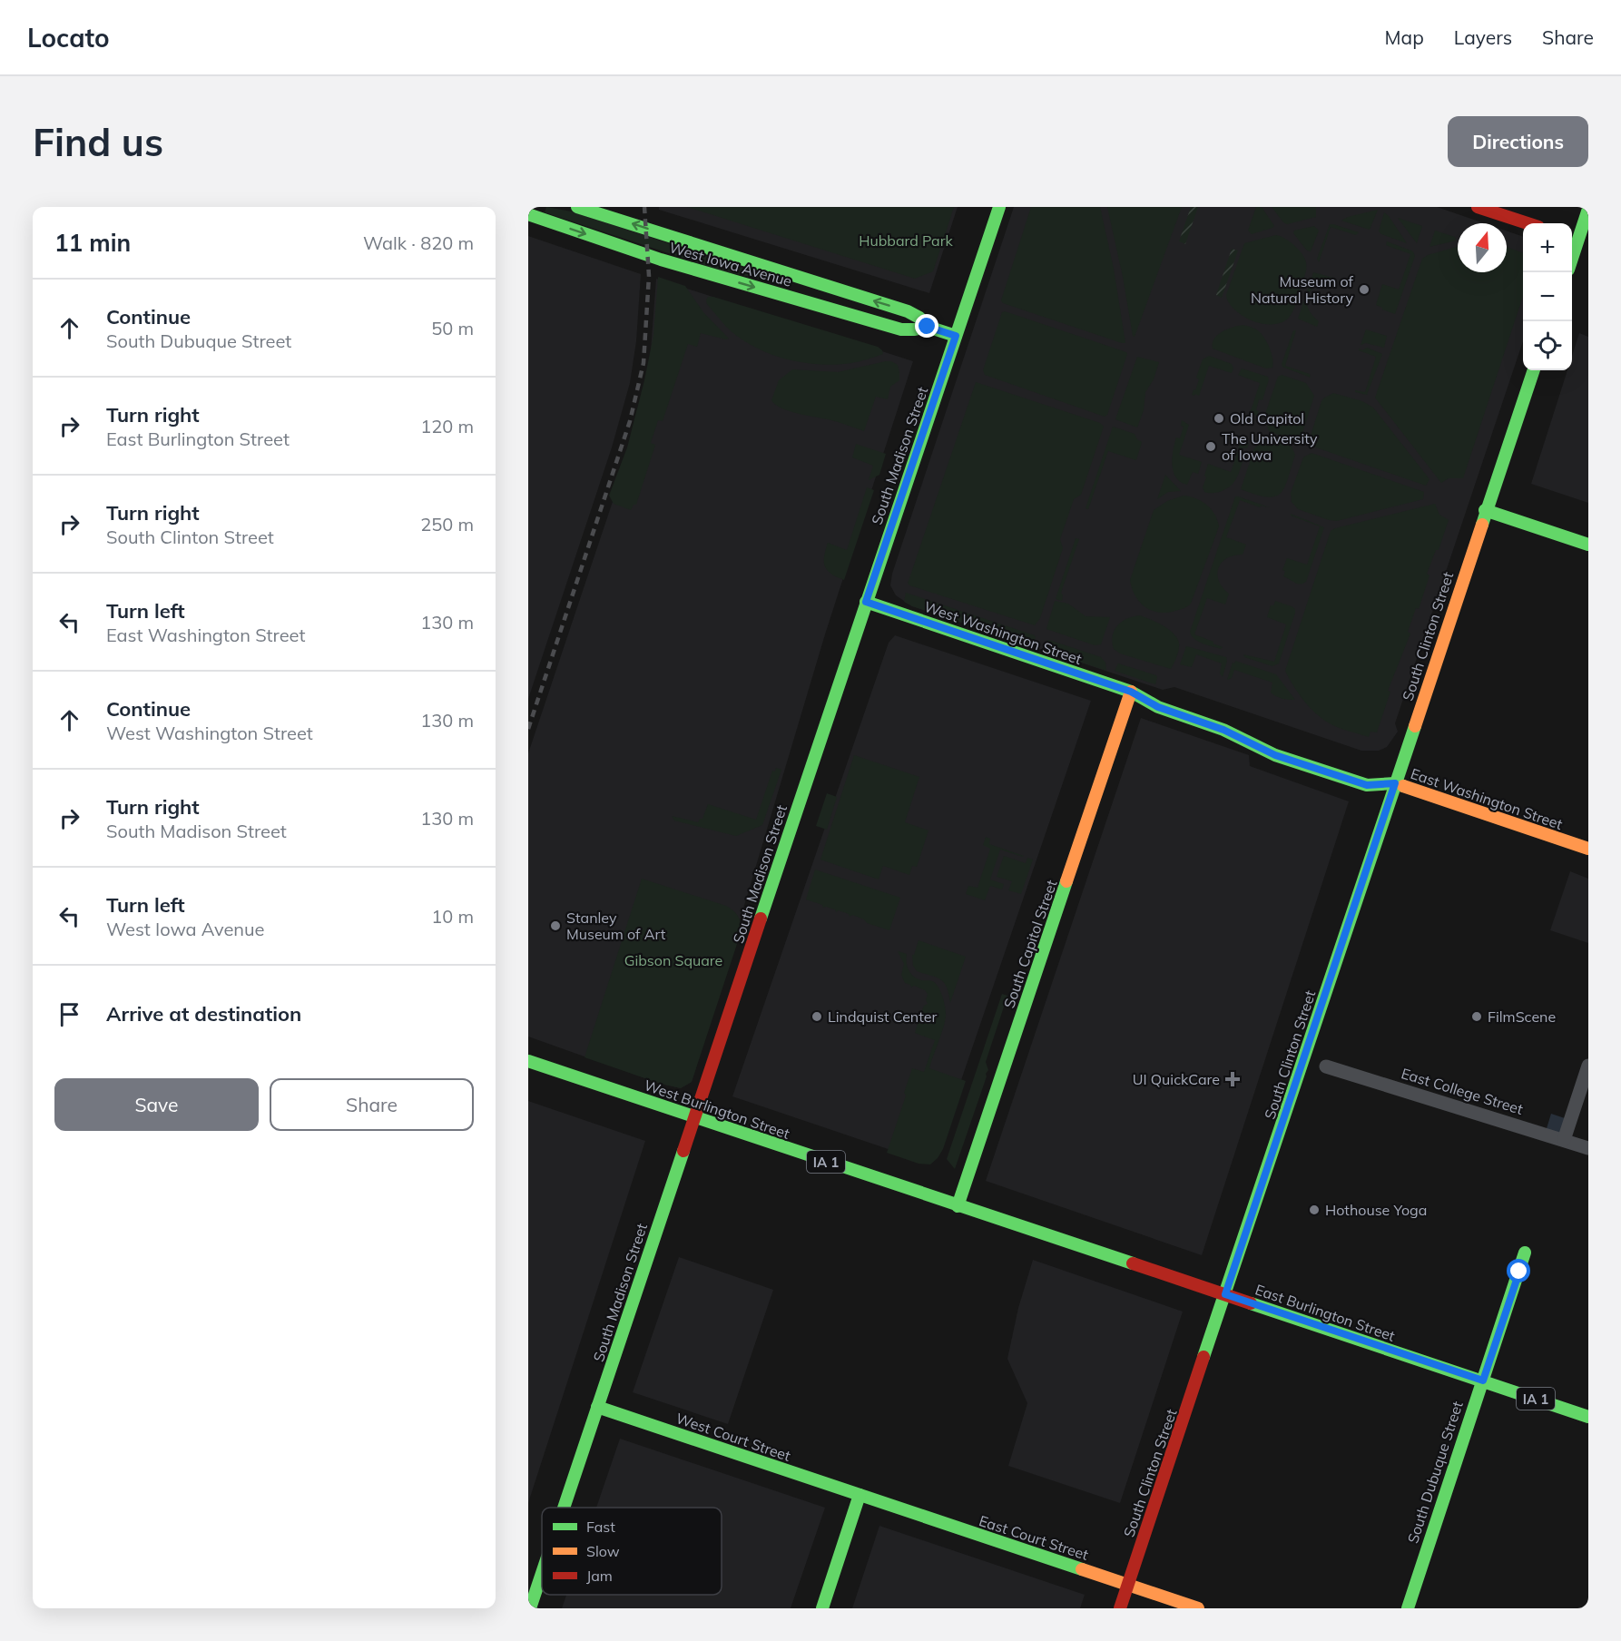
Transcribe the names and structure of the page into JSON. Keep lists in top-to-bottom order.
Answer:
{
  "streets": {
    "street": [
      "West Iowa Avenue",
      "South Madison Street",
      "West Washington Street",
      "South Clinton Street",
      "East Washington Street",
      "South Capitol Street",
      "East College Street",
      "West Burlington Street",
      "IA 1",
      "East Burlington Street",
      "West Court Street",
      "South Dubuque Street",
      "East Court Street"
    ]
  },
  "crossings": [
    ["West Iowa Avenue", "South Madison Street"],
    ["South Madison Street", "West Washington Street"],
    ["South Madison Street", "West Burlington Street"],
    ["South Madison Street", "West Court Street"],
    ["West Washington Street", "East Washington Street"],
    ["West Washington Street", "South Capitol Street"],
    ["South Clinton Street", "East Washington Street"],
    ["South Clinton Street", "East Burlington Street"],
    ["South Clinton Street", "East Court Street"],
    ["East Washington Street", "South Capitol Street"],
    ["South Capitol Street", "West Burlington Street"],
    ["South Capitol Street", "East Burlington Street"],
    ["West Burlington Street", "East Burlington Street"],
    ["East Burlington Street", "South Dubuque Street"],
    ["West Court Street", "East Court Street"]
  ],
  "parks": ["Hubbard Park", "Gibson Square"],
  "places": {
    "other": [
      "Museum of Natural History",
      "Old Capitol",
      "The University of Iowa",
      "Stanley Museum of Art",
      "Lindquist Center",
      "FilmScene",
      "Hothouse Yoga"
    ],
    "health": ["UI QuickCare"]
  },
  "legend": ["Fast", "Slow", "Jam"],
  "north": "top",
  "page": {
    "header": "Locato",
    "nav": ["Map", "Layers", "Share"],
    "buttons": [
      "Directions",
      ["Save", "Share"]
    ],
    "title": "Find us",
    "heading": ["11 min", "Walk · 820 m"],
    "map_buttons": ["+", "−"],
    "list": [
      ["Continue", "South Dubuque Street", "50 m"],
      ["Turn right", "East Burlington Street", "120 m"],
      ["Turn right", "South Clinton Street", "250 m"],
      ["Turn left", "East Washington Street", "130 m"],
      ["Continue", "West Washington Street", "130 m"],
      ["Turn right", "South Madison Street", "130 m"],
      ["Turn left", "West Iowa Avenue", "10 m"],
      "Arrive at destination"
    ]
  }
}
